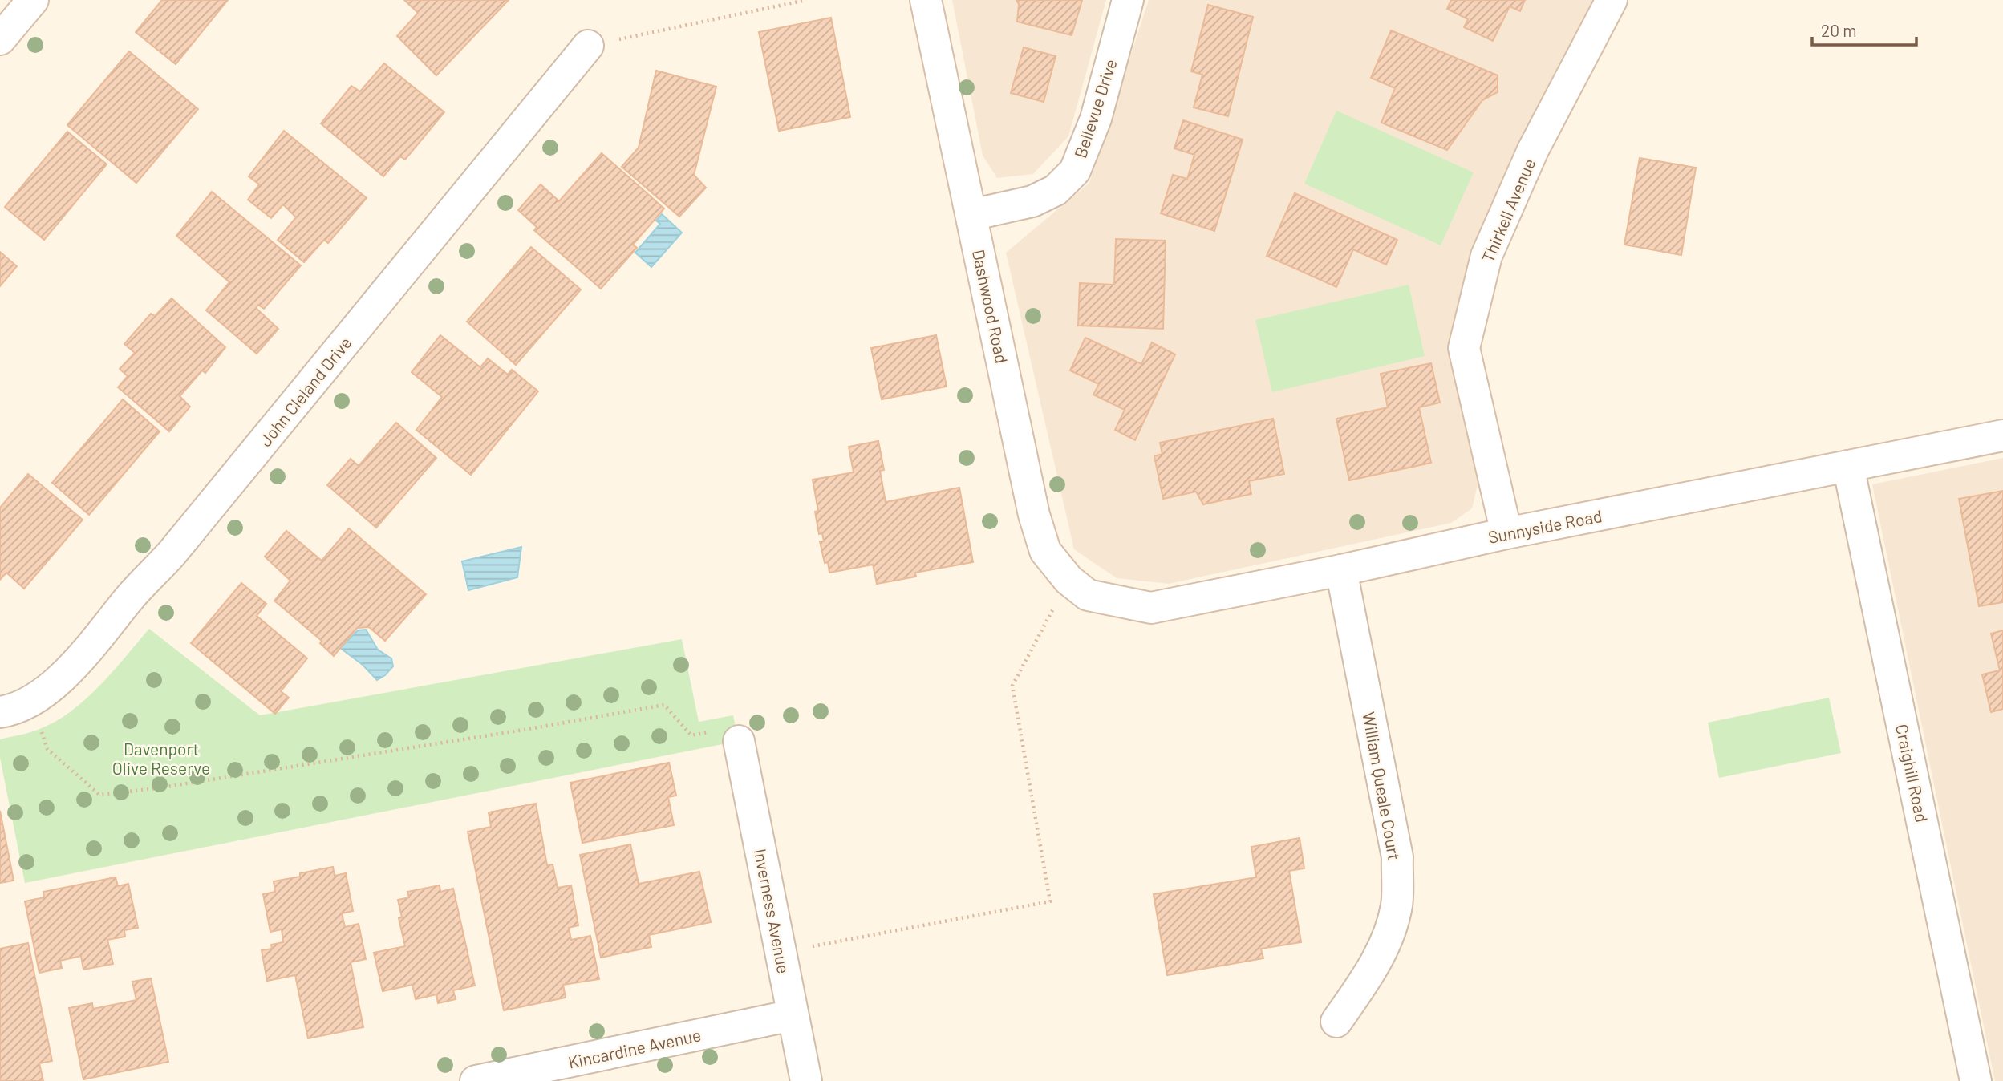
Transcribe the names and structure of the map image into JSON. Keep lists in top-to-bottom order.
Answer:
{
  "streets": {
    "street": [
      "Bellevue Drive",
      "Thirkell Avenue",
      "Dashwood Road",
      "John Cleland Drive",
      "Sunnyside Road",
      "Craighill Road",
      "William Queale Court",
      "Inverness Avenue",
      "Kincardine Avenue"
    ]
  },
  "crossings": [
    ["Bellevue Drive", "Dashwood Road"],
    ["Thirkell Avenue", "Sunnyside Road"],
    ["Dashwood Road", "Sunnyside Road"],
    ["Sunnyside Road", "Craighill Road"],
    ["Sunnyside Road", "William Queale Court"],
    ["Inverness Avenue", "Kincardine Avenue"]
  ],
  "parks": ["Davenport Olive Reserve"],
  "scale_bar": "20 m"
}
